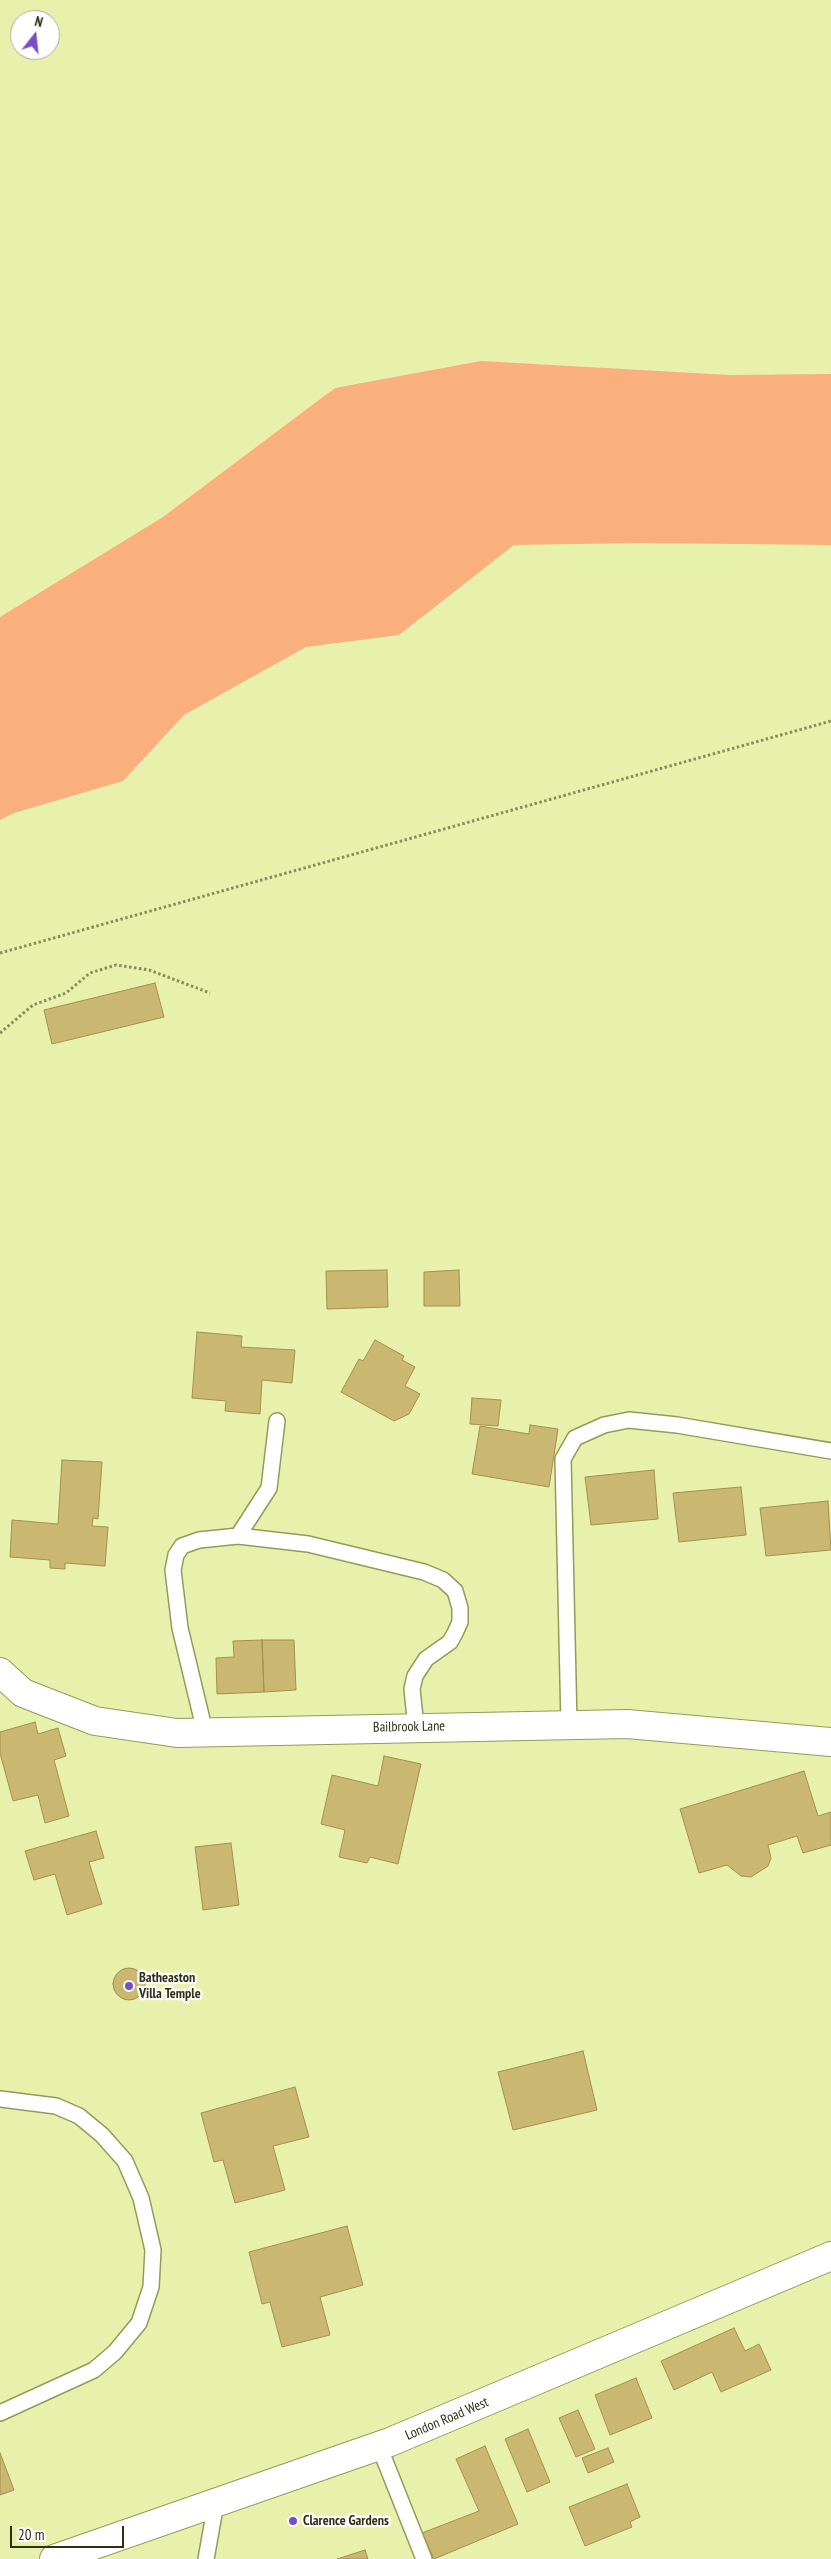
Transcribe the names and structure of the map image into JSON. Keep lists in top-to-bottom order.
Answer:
{
  "streets": {
    "street": ["Bailbrook Lane", "London Road West"]
  },
  "places": ["Batheaston Villa Temple", "Clarence Gardens"],
  "scale_bar": "20 m",
  "north": "top"
}
